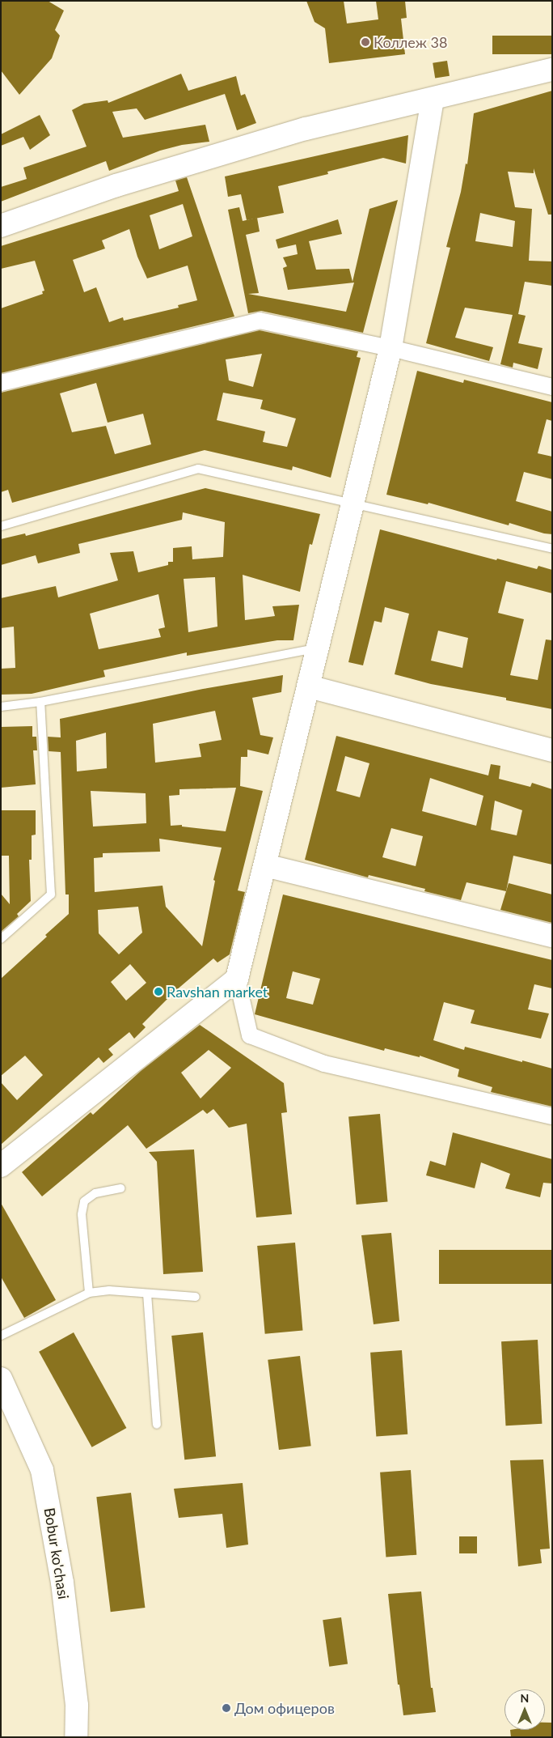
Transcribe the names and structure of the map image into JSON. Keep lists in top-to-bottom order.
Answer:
{
  "streets": {
    "street": ["Bobur ko'chasi"]
  },
  "places": ["Коллеж 38", "Ravshan market", "Дом офицеров"],
  "north": "top"
}
